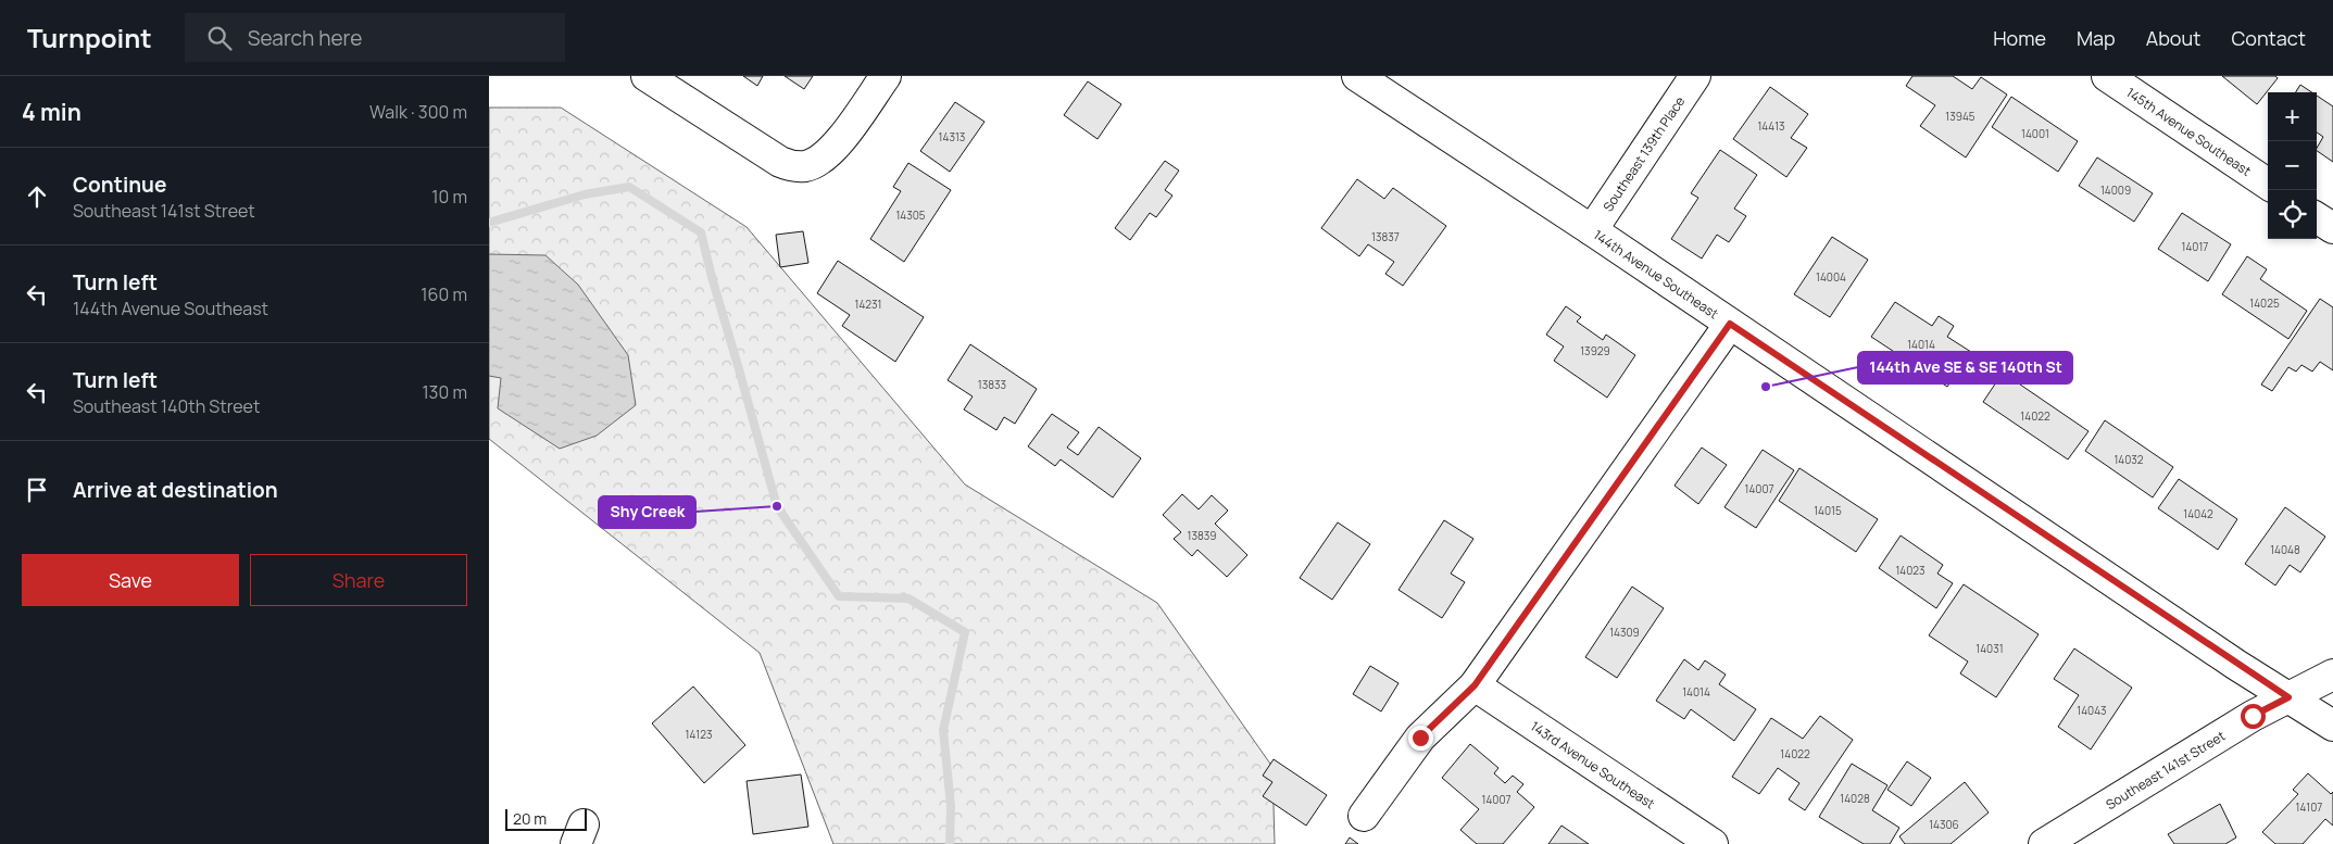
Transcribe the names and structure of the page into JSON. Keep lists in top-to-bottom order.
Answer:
{
  "streets": {
    "street": [
      "145th Avenue Southeast",
      "Southeast 139th Place",
      "144th Avenue Southeast",
      "143rd Avenue Southeast",
      "Southeast 141st Street"
    ]
  },
  "crossings": [
    ["Southeast 139th Place", "144th Avenue Southeast"],
    ["144th Avenue Southeast", "Southeast 141st Street"]
  ],
  "places": ["144th Ave SE & SE 140th St", "Shy Creek"],
  "house_numbers": [
    "13945",
    "14413",
    "14001",
    "14313",
    "14009",
    "14305",
    "13837",
    "14017",
    "14004",
    "14025",
    "14231",
    "14014",
    "13929",
    "13833",
    "14022",
    "14032",
    "14007",
    "14015",
    "14042",
    "13839",
    "14048",
    "14023",
    "14309",
    "14031",
    "14014",
    "14043",
    "14123",
    "14022",
    "14028",
    "14007",
    "14107",
    "14306"
  ],
  "scale_bar": "20 m",
  "page": {
    "header": "Turnpoint",
    "search": "Search here",
    "nav": [
      "Home",
      "Map",
      "About",
      "Contact"
    ],
    "heading": ["4 min", "Walk · 300 m"],
    "map_buttons": ["+", "−"],
    "list": [
      ["Continue", "Southeast 141st Street", "10 m"],
      ["Turn left", "144th Avenue Southeast", "160 m"],
      ["Turn left", "Southeast 140th Street", "130 m"],
      "Arrive at destination"
    ],
    "buttons": ["Save", "Share"],
    "scale": "20 m"
  }
}
